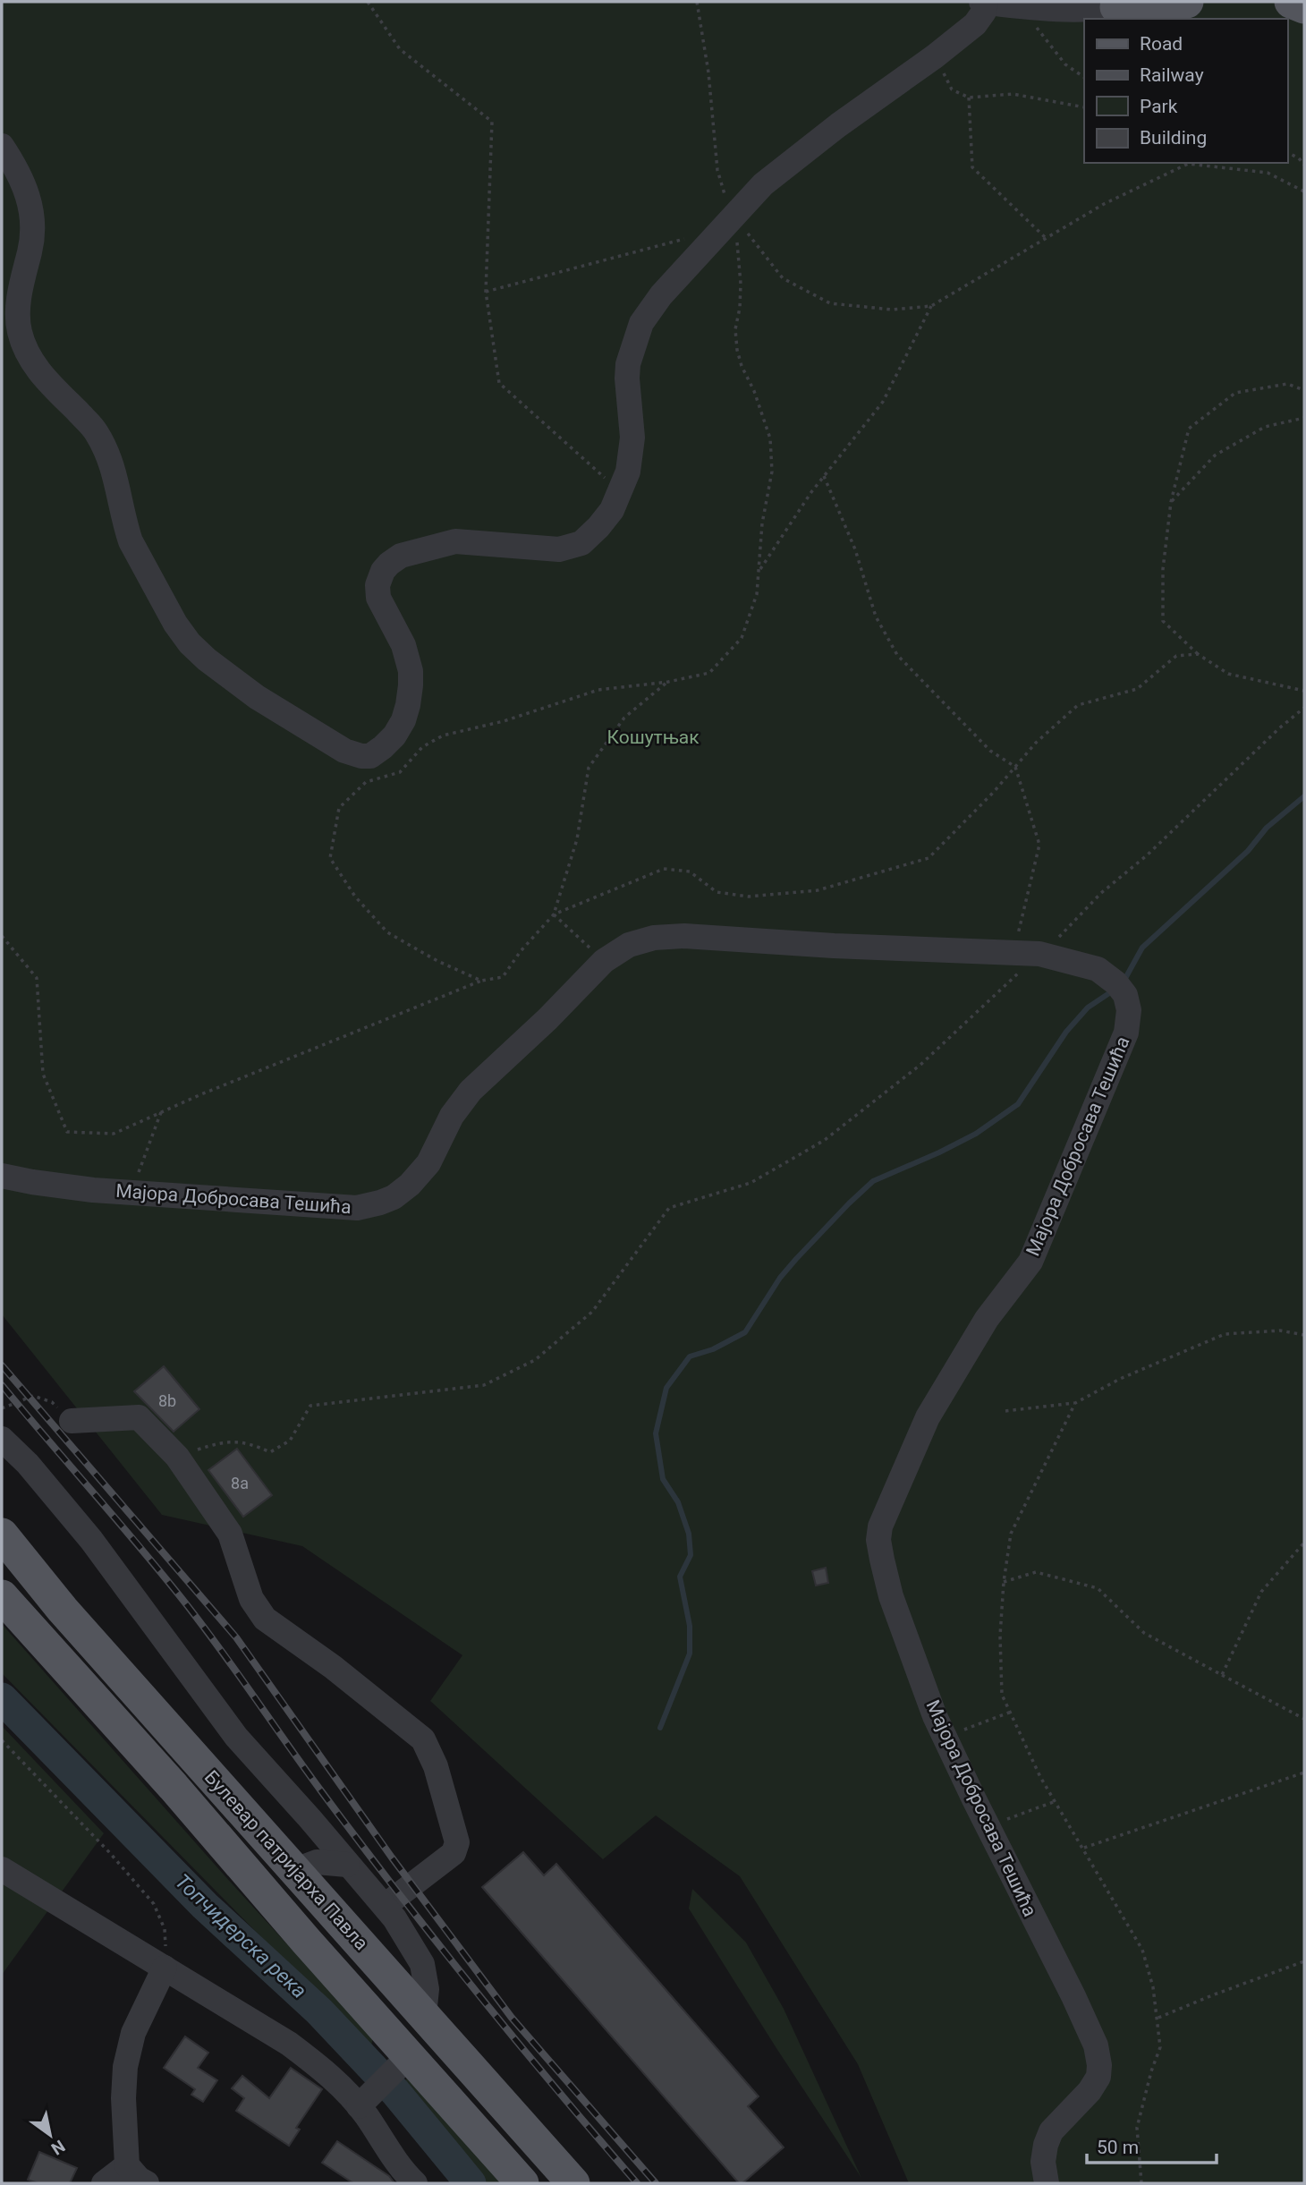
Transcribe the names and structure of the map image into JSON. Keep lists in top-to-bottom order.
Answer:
{
  "streets": {
    "main road": ["Булевар патријарха Павла"],
    "street": ["Мајора Добросава Тешића"]
  },
  "water": ["Топчидерска река"],
  "parks": ["Кошутњак"],
  "house_numbers": ["8b", "8a"],
  "legend": [
    "Road",
    "Railway",
    "Park",
    "Building"
  ],
  "scale_bar": "50 m",
  "north": "bottom right"
}
